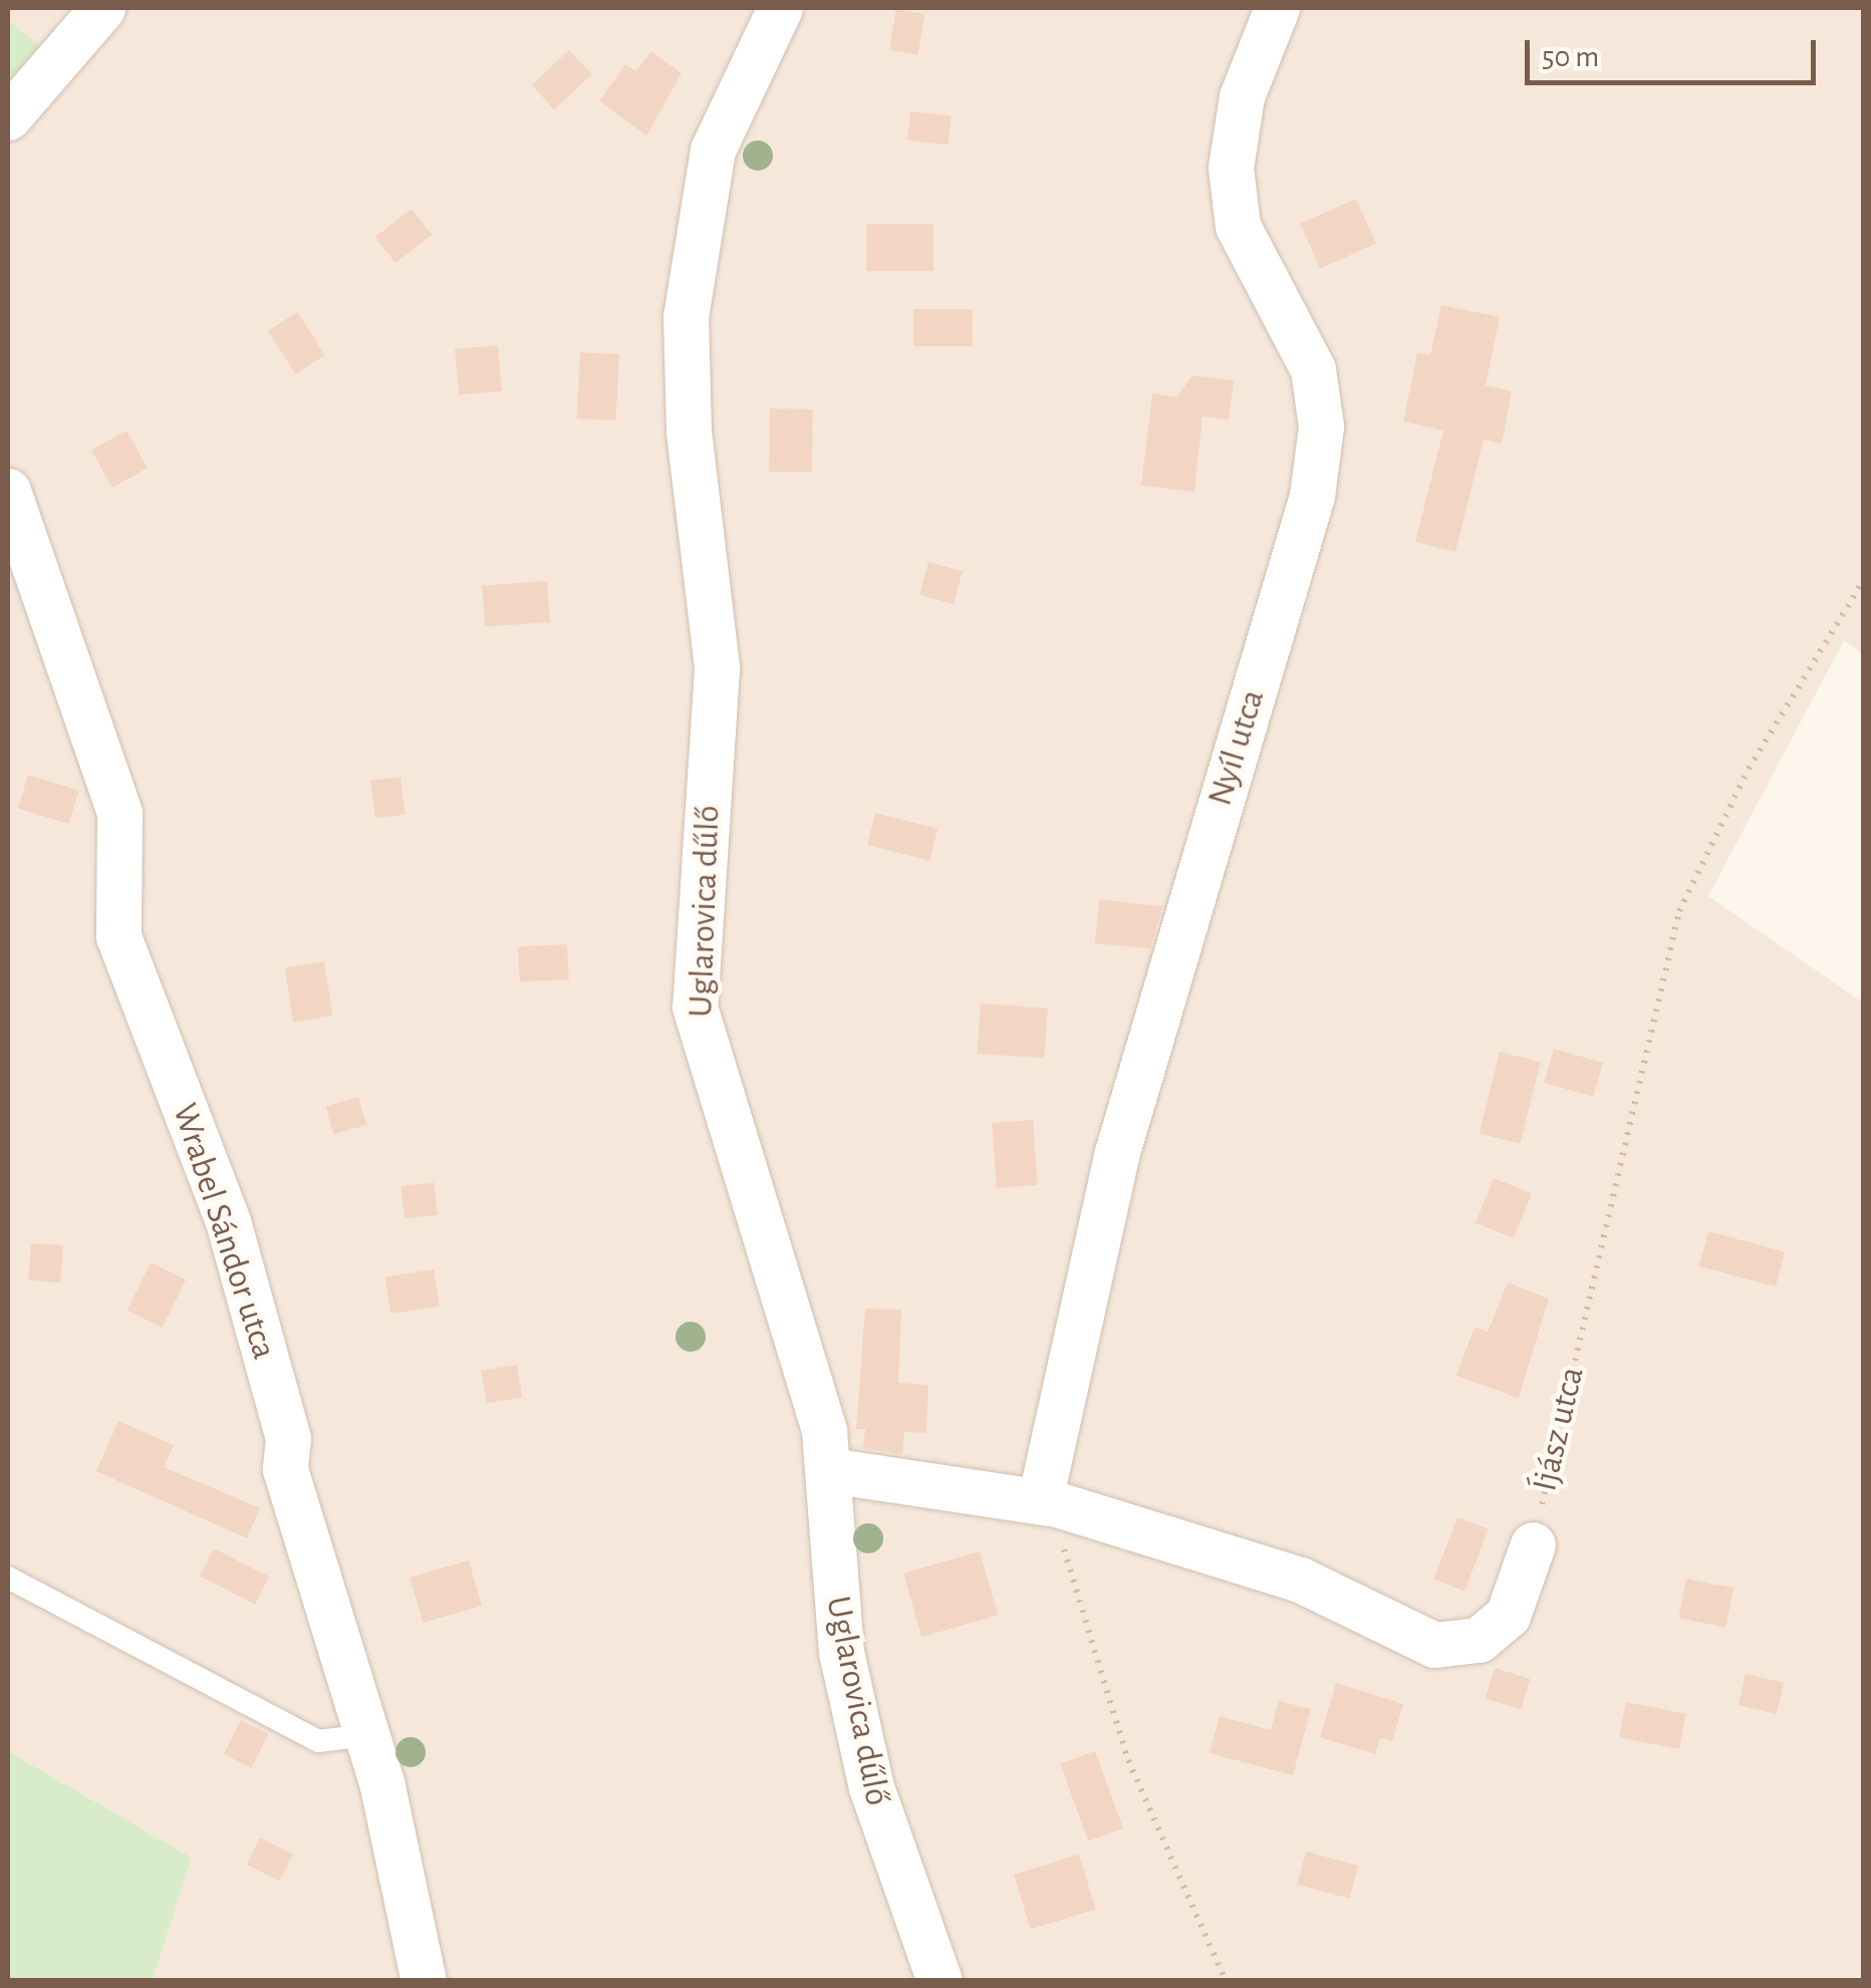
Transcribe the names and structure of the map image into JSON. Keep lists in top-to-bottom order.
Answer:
{
  "streets": {
    "street": ["Nyíl utca", "Uglarovica dűlő", "Wrabel Sándor utca"],
    "path": ["Íjász utca"]
  },
  "scale_bar": "50 m"
}
